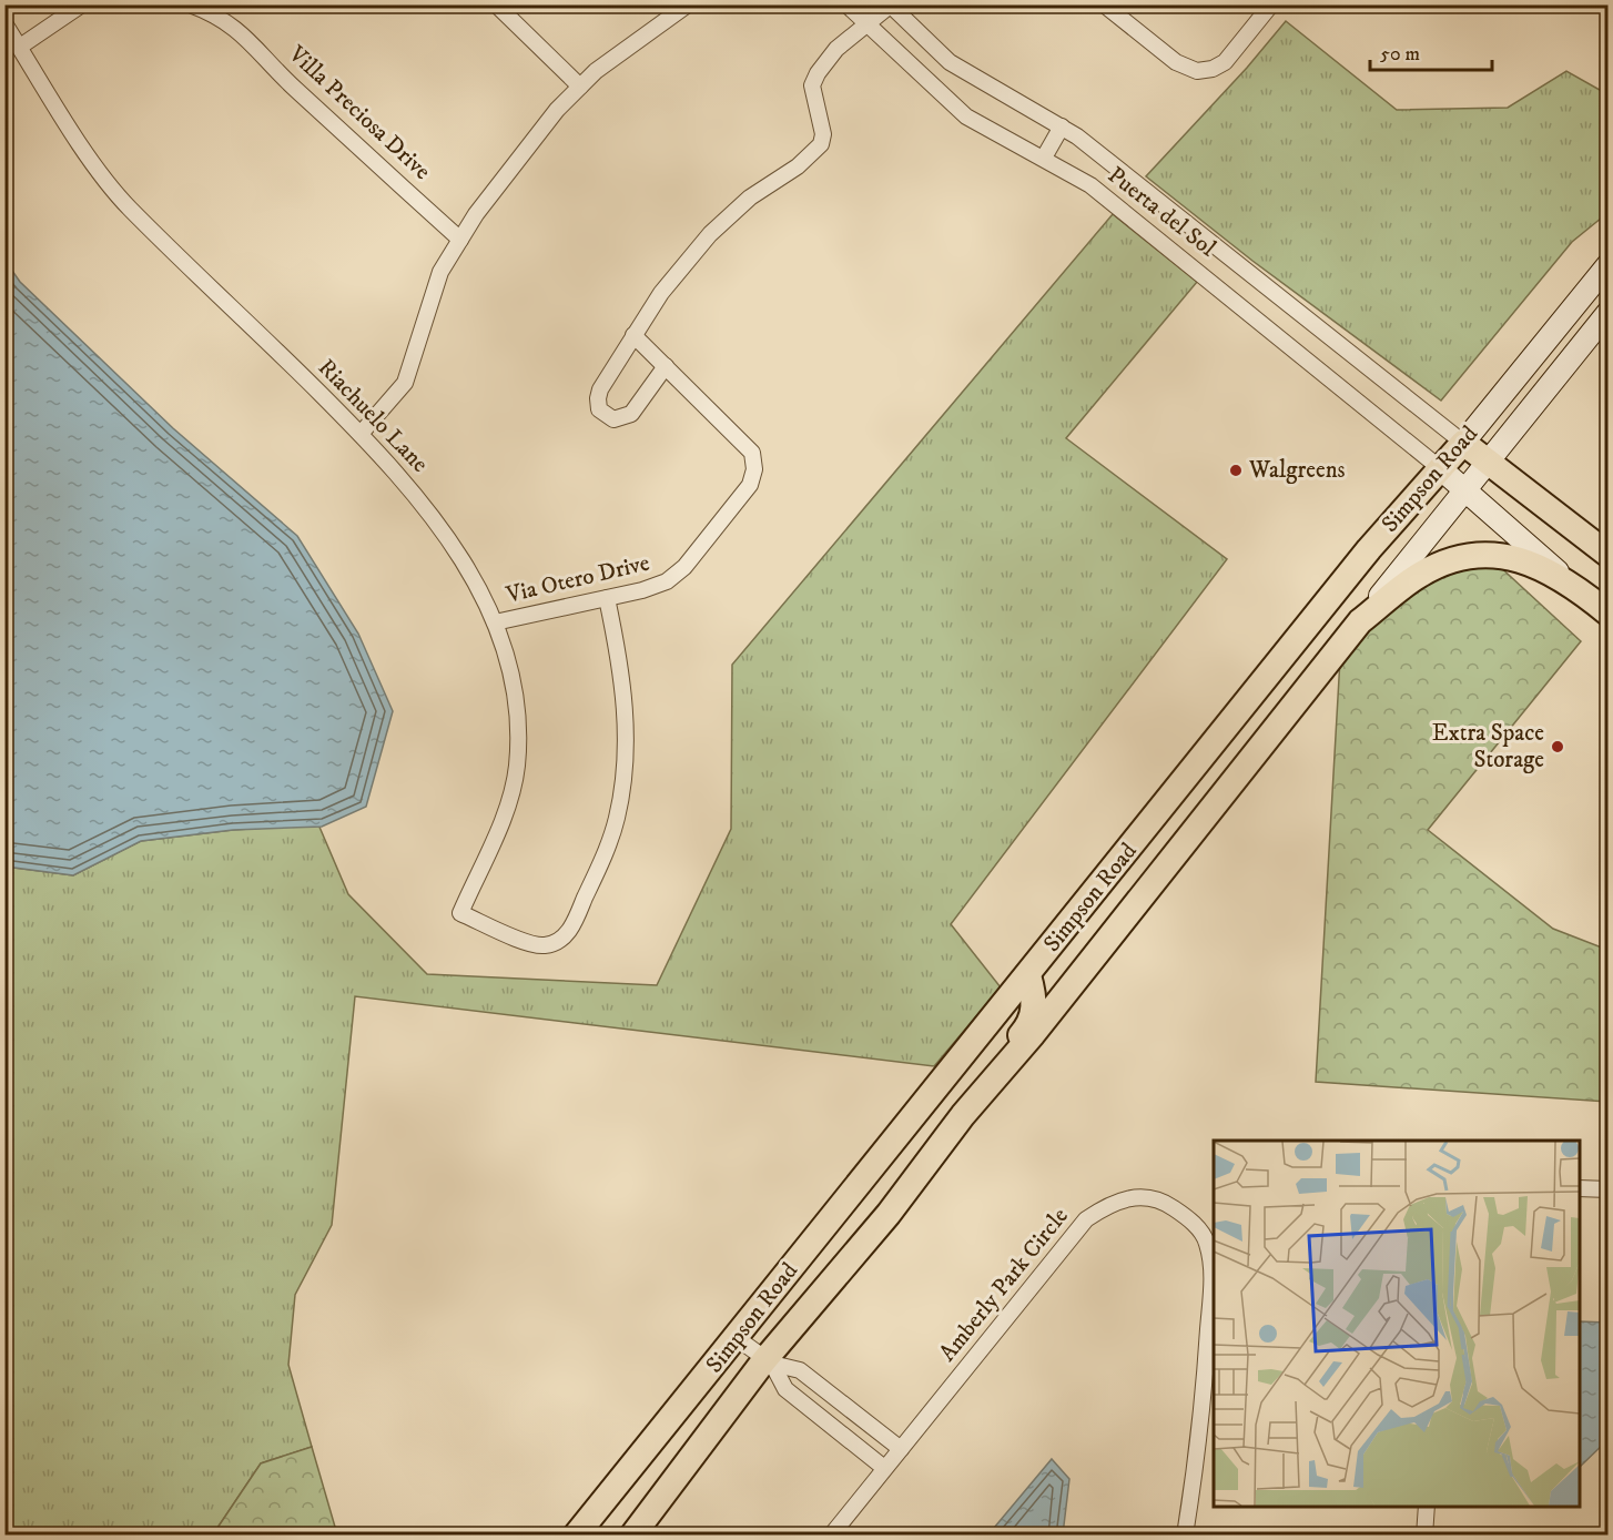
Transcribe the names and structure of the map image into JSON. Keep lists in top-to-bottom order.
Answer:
{
  "streets": {
    "main road": ["Simpson Road"],
    "street": [
      "Villa Preciosa Drive",
      "Puerta del Sol",
      "Riachuelo Lane",
      "Via Otero Drive",
      "Amberly Park Circle"
    ]
  },
  "crossings": [
    ["Puerta del Sol", "Simpson Road"],
    ["Riachuelo Lane", "Via Otero Drive"]
  ],
  "places": ["Walgreens", "Extra Space Storage"],
  "scale_bar": "50 m"
}
